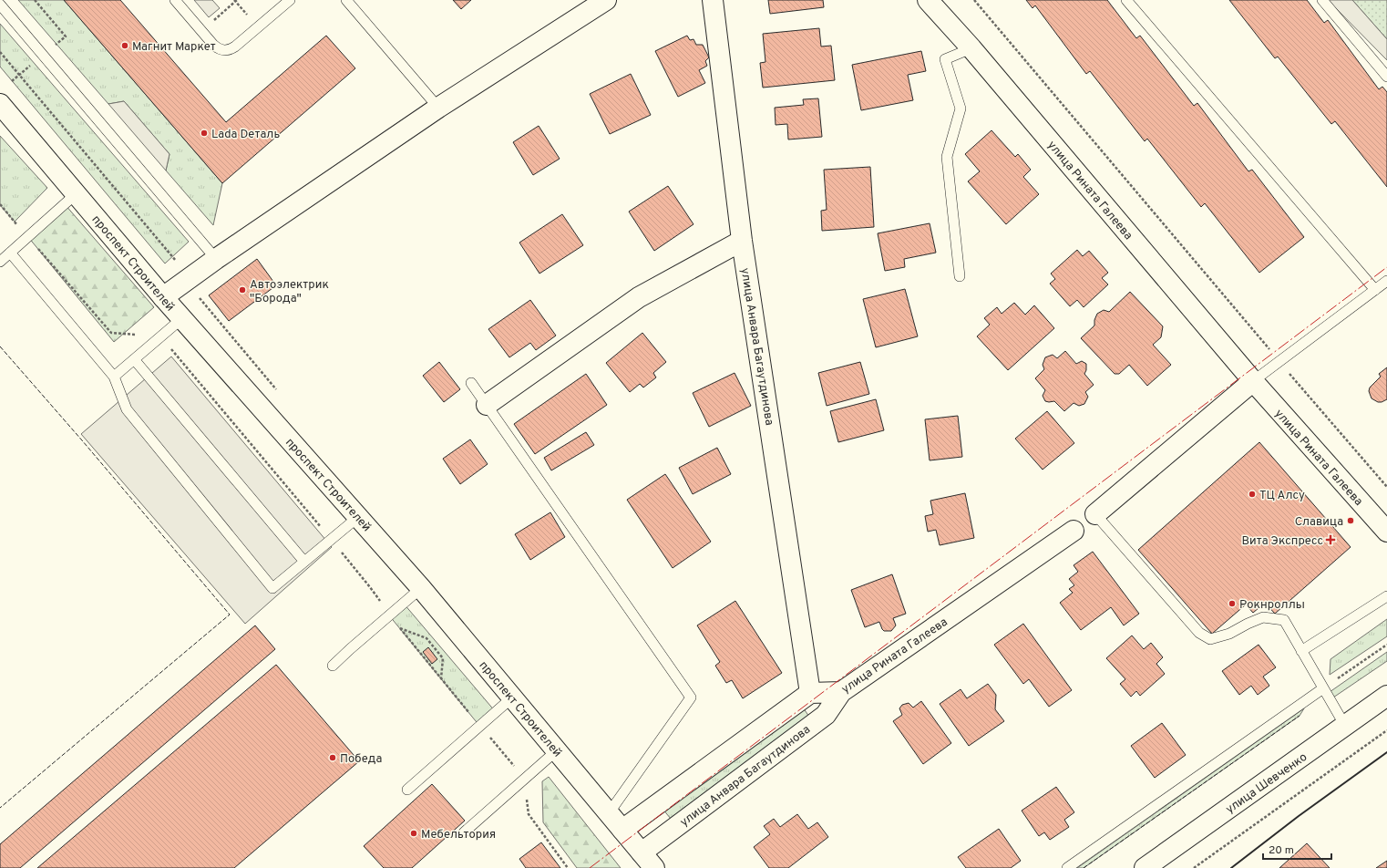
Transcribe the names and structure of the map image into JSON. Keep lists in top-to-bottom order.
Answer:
{
  "streets": {
    "street": [
      "улица Рината Галеева",
      "проспект Строителей",
      "улица Анвара Багаутдинова",
      "улица Шевченко"
    ]
  },
  "crossings": [
    ["улица Рината Галеева", "улица Анвара Багаутдинова"],
    ["проспект Строителей", "улица Анвара Багаутдинова"]
  ],
  "places": {
    "other": [
      "Магнит Маркет",
      "Lada Dеталь",
      "Автоэлектрик \"Борода\"",
      "ТЦ Алсу",
      "Славица",
      "Рокнроллы",
      "Победа",
      "Мебельтория"
    ],
    "health": ["Вита Экспресс"]
  },
  "scale_bar": "20 m"
}
